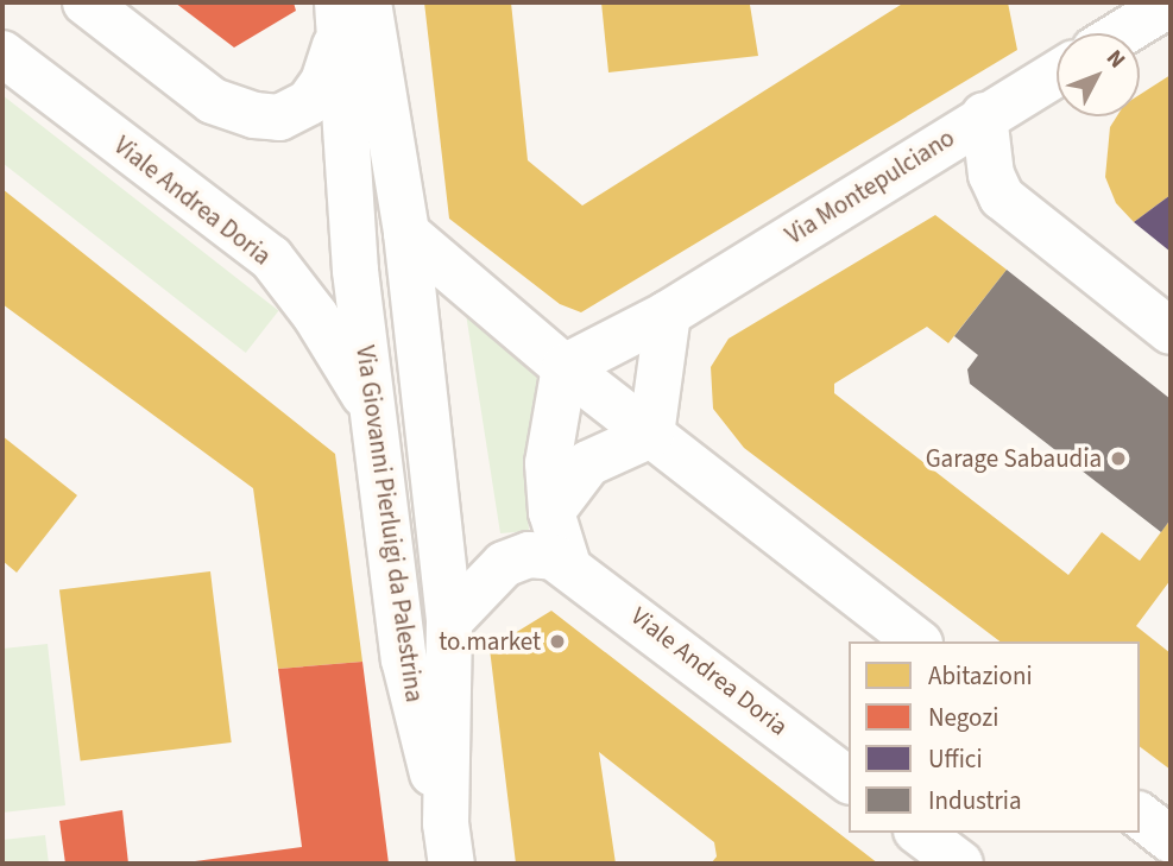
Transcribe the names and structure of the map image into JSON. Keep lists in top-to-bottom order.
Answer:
{
  "streets": {
    "street": ["Via Montepulciano", "Viale Andrea Doria", "Via Giovanni Pierluigi da Palestrina"]
  },
  "crossings": [
    ["Viale Andrea Doria", "Via Giovanni Pierluigi da Palestrina"]
  ],
  "places": ["Garage Sabaudia", "to.market"],
  "legend": [
    "Abitazioni",
    "Negozi",
    "Uffici",
    "Industria"
  ],
  "north": "top right"
}
